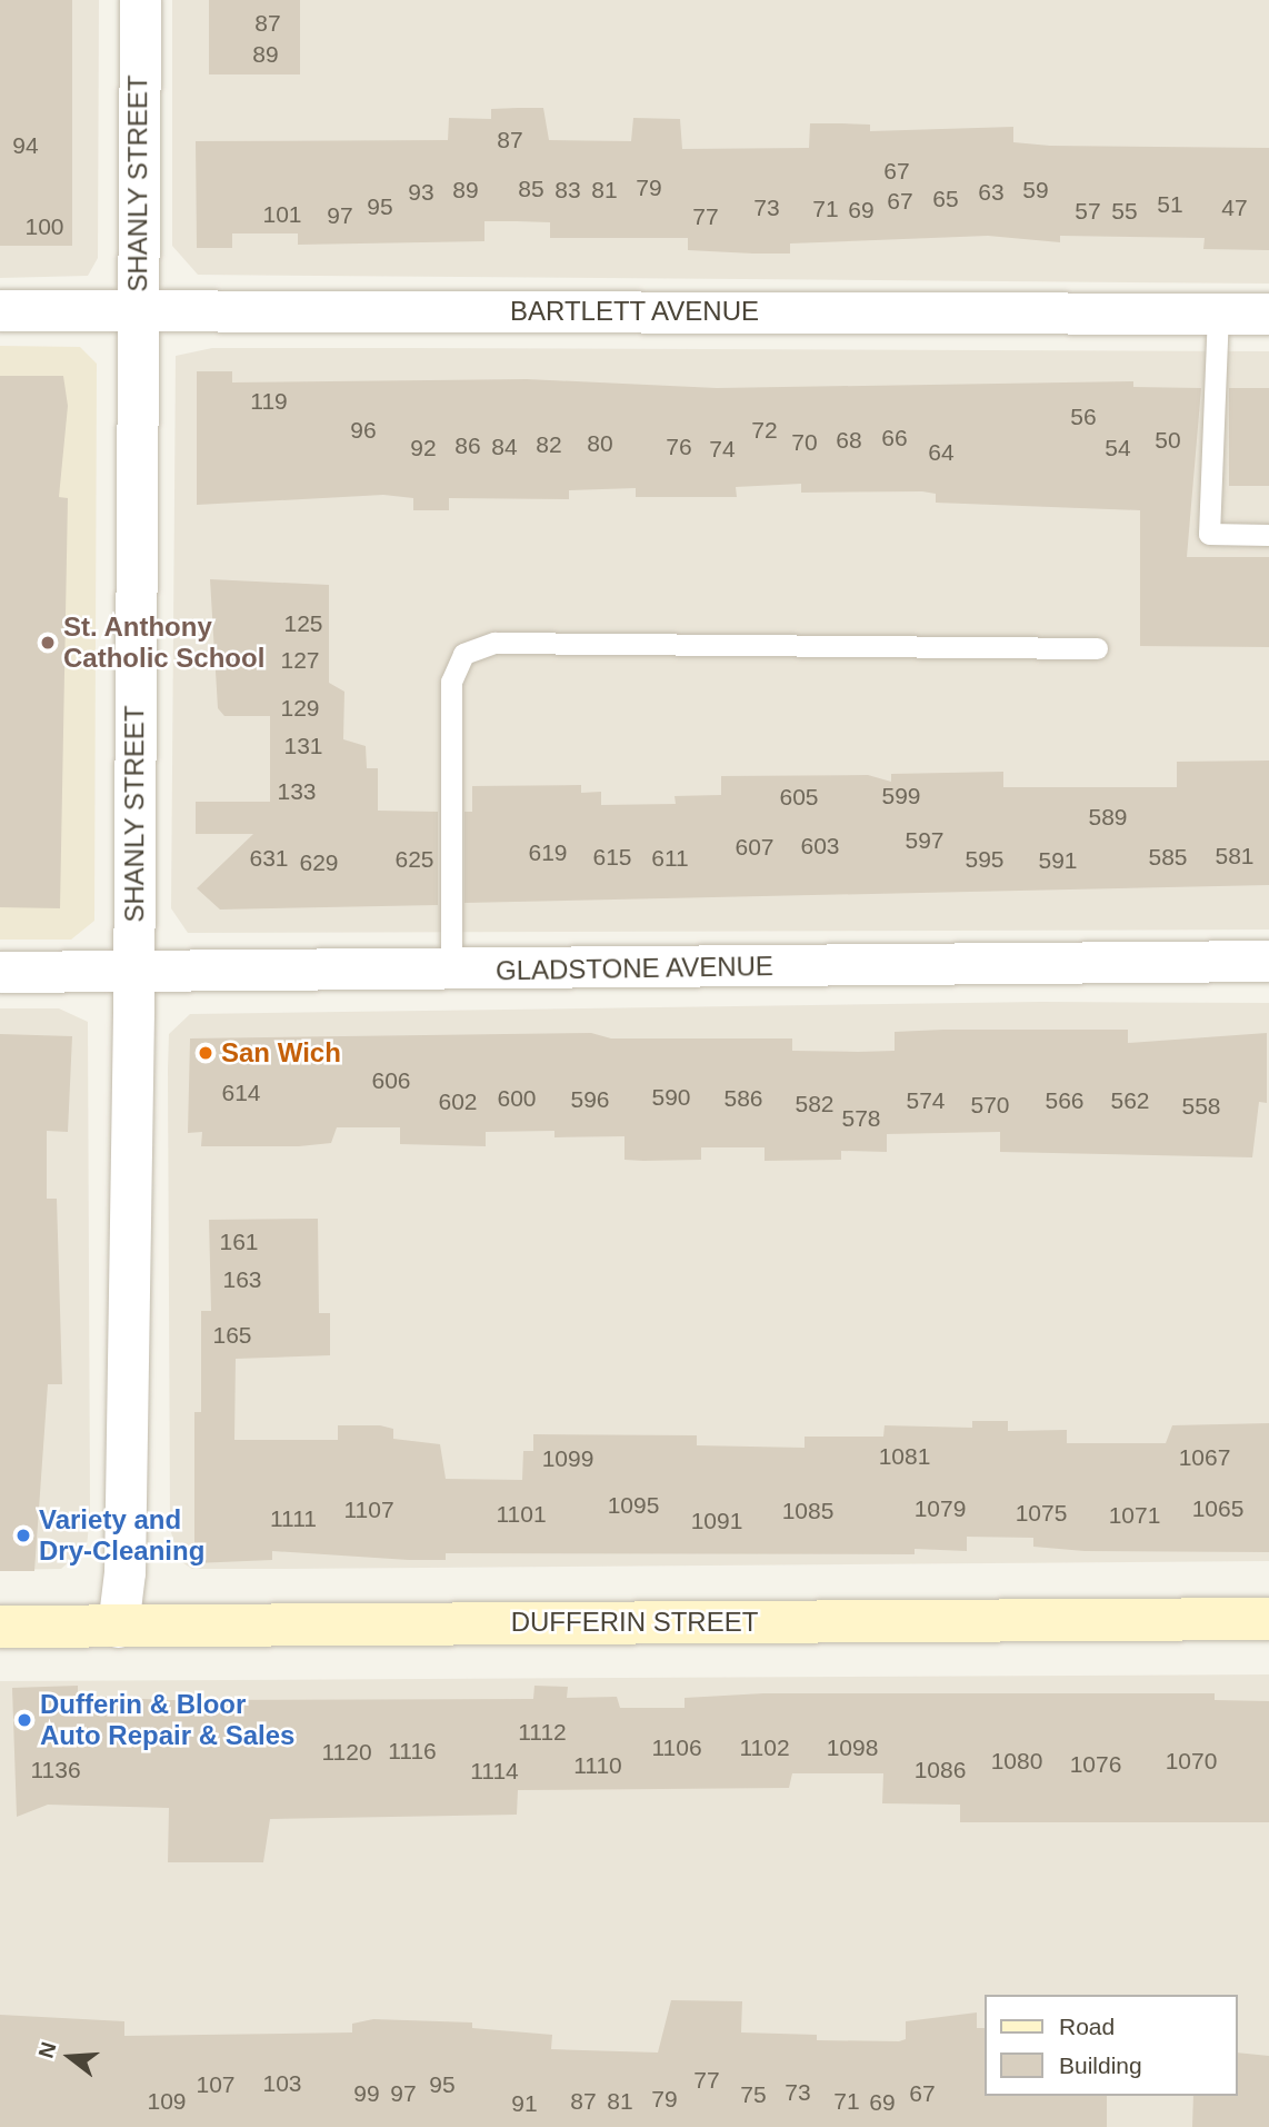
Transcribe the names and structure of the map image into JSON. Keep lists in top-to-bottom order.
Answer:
{
  "streets": {
    "main road": ["DUFFERIN STREET"],
    "street": ["SHANLY STREET", "BARTLETT AVENUE", "GLADSTONE AVENUE"]
  },
  "crossings": [
    ["SHANLY STREET", "BARTLETT AVENUE"],
    ["SHANLY STREET", "GLADSTONE AVENUE"],
    ["SHANLY STREET", "DUFFERIN STREET"]
  ],
  "places": [
    "St. Anthony Catholic School",
    "San Wich",
    "Variety and Dry-Cleaning",
    "Dufferin & Bloor Auto Repair & Sales"
  ],
  "house_numbers": [
    "87",
    "89",
    "87",
    "94",
    "67",
    "79",
    "85",
    "89",
    "83",
    "81",
    "59",
    "93",
    "63",
    "65",
    "67",
    "51",
    "95",
    "73",
    "47",
    "71",
    "69",
    "57",
    "55",
    "101",
    "97",
    "77",
    "100",
    "119",
    "56",
    "96",
    "72",
    "66",
    "68",
    "50",
    "70",
    "80",
    "82",
    "86",
    "84",
    "76",
    "92",
    "54",
    "74",
    "64",
    "125",
    "127",
    "129",
    "131",
    "133",
    "599",
    "605",
    "589",
    "597",
    "603",
    "607",
    "619",
    "581",
    "615",
    "585",
    "631",
    "611",
    "625",
    "595",
    "591",
    "629",
    "606",
    "614",
    "590",
    "600",
    "586",
    "596",
    "574",
    "566",
    "562",
    "602",
    "582",
    "570",
    "558",
    "578",
    "161",
    "163",
    "165",
    "1081",
    "1067",
    "1099",
    "1095",
    "1079",
    "1065",
    "1107",
    "1085",
    "1075",
    "1101",
    "1071",
    "1111",
    "1091",
    "1112",
    "1106",
    "1102",
    "1098",
    "1116",
    "1120",
    "1080",
    "1070",
    "1076",
    "1110",
    "1136",
    "1086",
    "1114",
    "77",
    "103",
    "107",
    "95",
    "73",
    "99",
    "97",
    "67",
    "75",
    "79",
    "109",
    "87",
    "81",
    "71",
    "69",
    "91"
  ],
  "legend": ["Road", "Building"],
  "north": "left"
}
